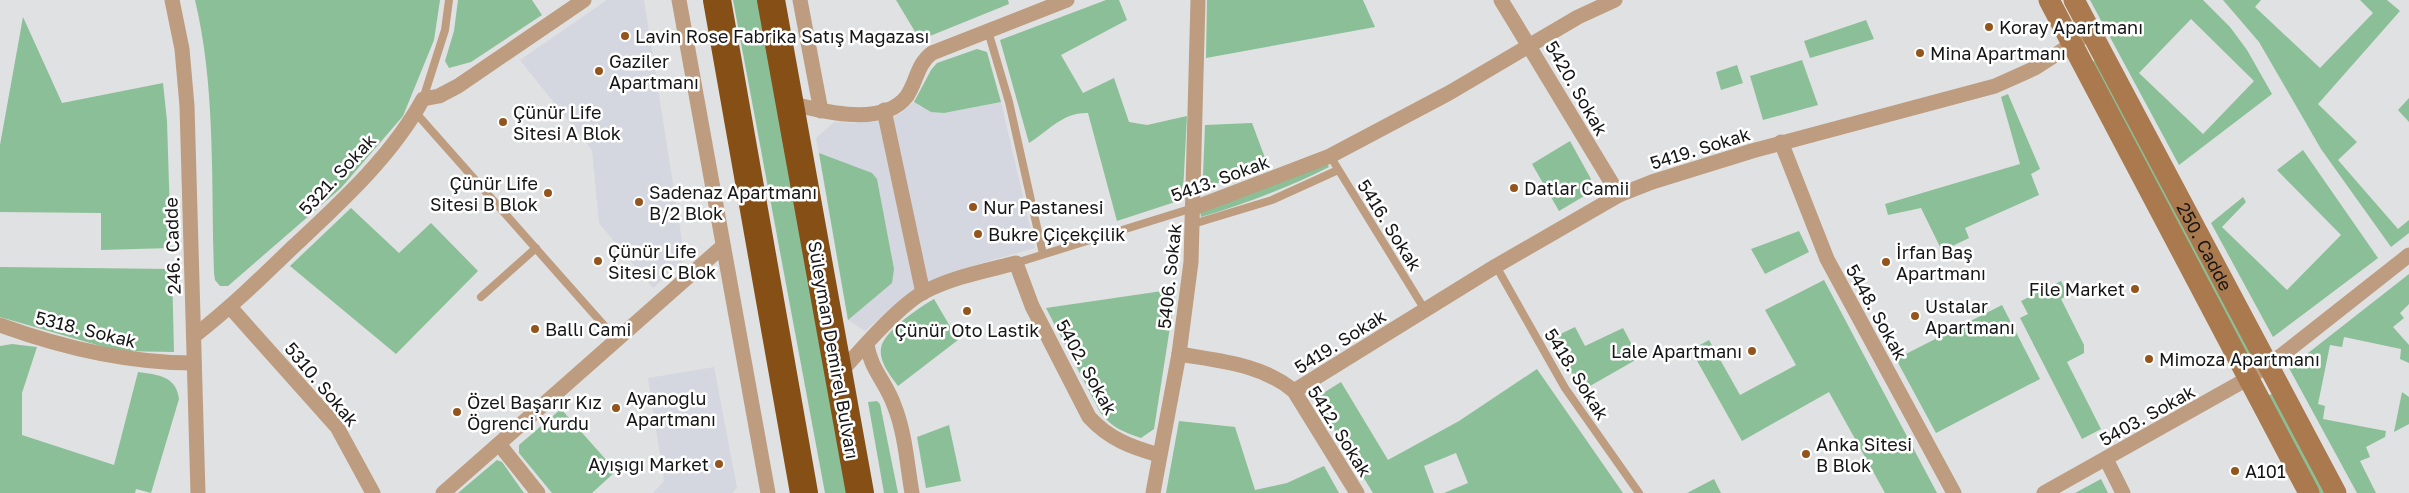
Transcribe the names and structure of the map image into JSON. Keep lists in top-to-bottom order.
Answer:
{
  "streets": {
    "highway": ["Süleyman Demirel Bulvarı"],
    "street": [
      "5420. Sokak",
      "5419. Sokak",
      "5321. Sokak",
      "5413. Sokak",
      "246. Cadde",
      "250. Cadde",
      "5406. Sokak",
      "5448. Sokak",
      "5318. Sokak",
      "5402. Sokak",
      "5310. Sokak",
      "5403. Sokak",
      "5412. Sokak"
    ],
    "lane": ["5416. Sokak", "5418. Sokak"]
  },
  "crossings": [
    ["5420. Sokak", "5419. Sokak"],
    ["5420. Sokak", "5413. Sokak"],
    ["5419. Sokak", "5416. Sokak"],
    ["5419. Sokak", "250. Cadde"],
    ["5419. Sokak", "5448. Sokak"],
    ["5419. Sokak", "5418. Sokak"],
    ["5419. Sokak", "5412. Sokak"],
    ["5321. Sokak", "246. Cadde"],
    ["5321. Sokak", "5310. Sokak"],
    ["5413. Sokak", "5416. Sokak"],
    ["5413. Sokak", "5406. Sokak"],
    ["5413. Sokak", "Süleyman Demirel Bulvarı"],
    ["5413. Sokak", "5402. Sokak"],
    ["246. Cadde", "5318. Sokak"],
    ["250. Cadde", "5403. Sokak"],
    ["5406. Sokak", "5402. Sokak"],
    ["5406. Sokak", "5412. Sokak"]
  ],
  "places": [
    "Koray Apartmanı",
    "Lavin Rose Fabrika Satış Mağazası",
    "Mina Apartmanı",
    "Gaziler Apartmanı",
    "Çünür Life Sitesi A Blok",
    "Datlar Camii",
    "Çünür Life Sitesi B Blok",
    "Sadenaz Apartmanı B/2 Blok",
    "Nur Pastanesi",
    "Bukre Çiçekçilik",
    "Çünür Life Sitesi C Blok",
    "İrfan Baş Apartmanı",
    "File Market",
    "Çünür Oto Lastik",
    "Ustalar Apartmanı",
    "Ballı Cami",
    "Lale Apartmanı",
    "Mimoza Apartmanı",
    "Ayanoğlu Apartmanı",
    "Özel Başarır Kız Öğrenci Yurdu",
    "Anka Sitesi B Blok",
    "Ayışığı Market",
    "A101"
  ]
}
